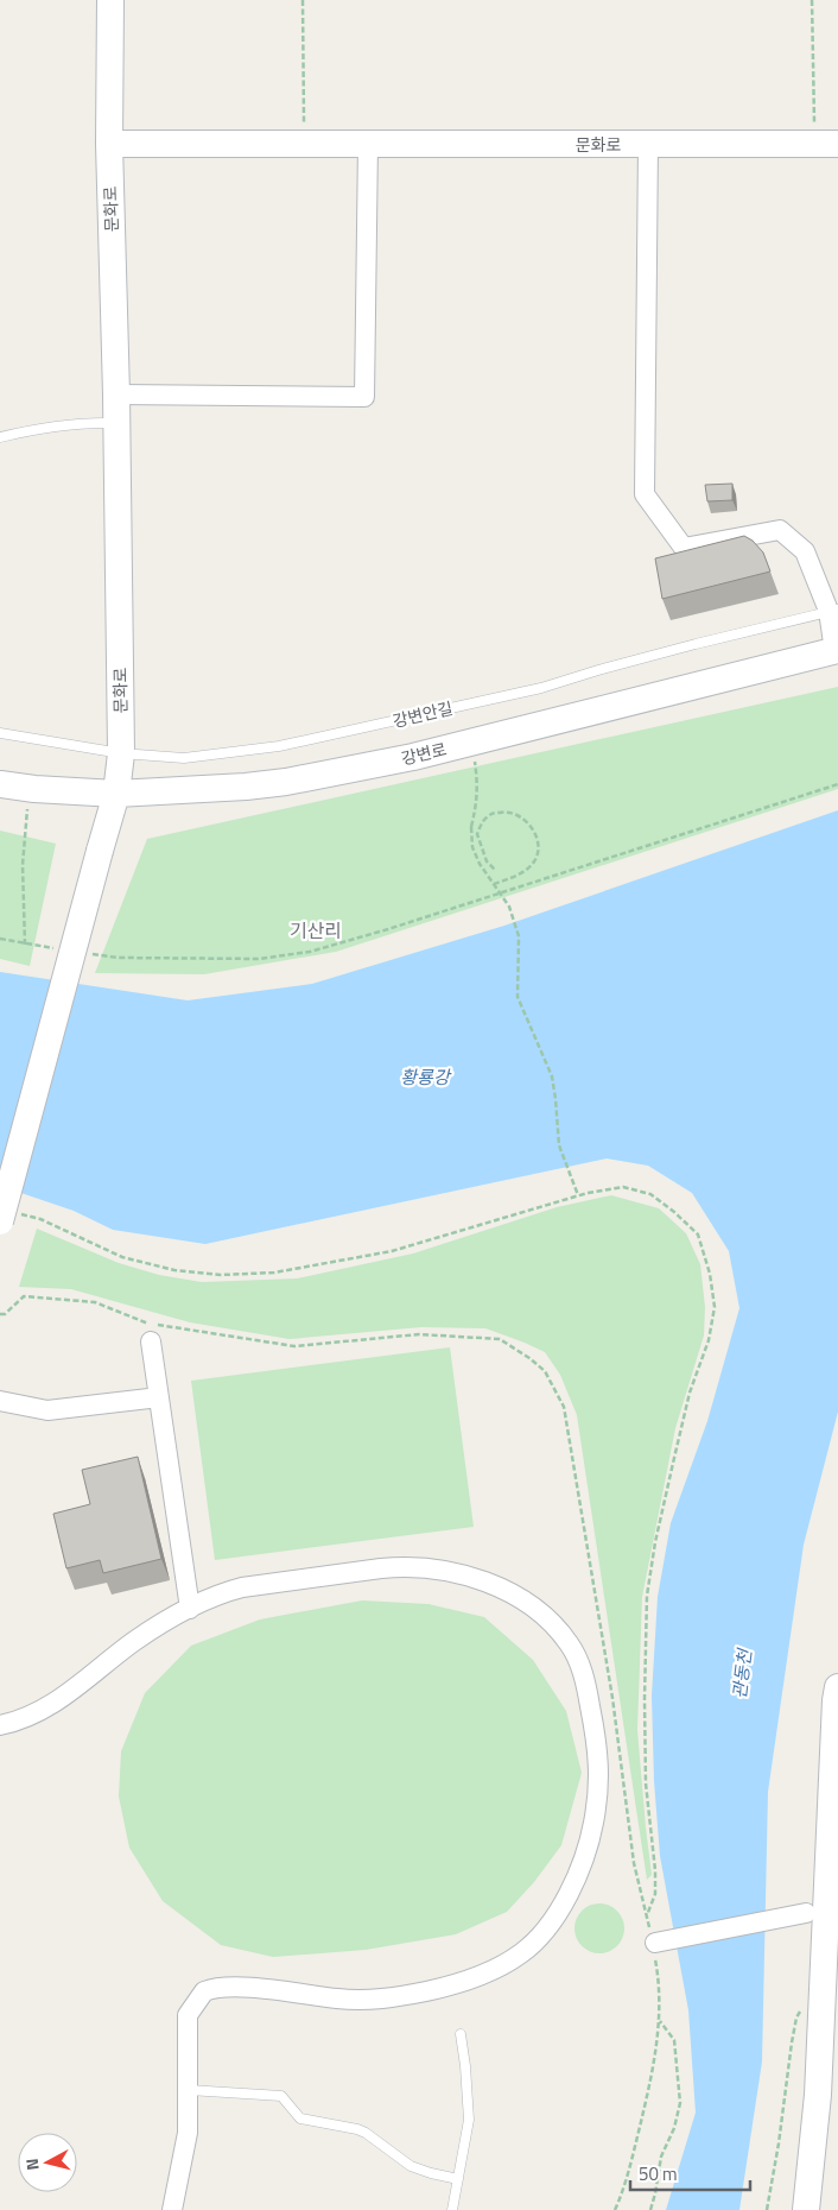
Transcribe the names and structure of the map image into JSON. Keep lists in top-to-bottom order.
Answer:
{
  "streets": {
    "street": ["문화로", "강변로"],
    "lane": ["강변안길"]
  },
  "crossings": [
    ["문화로", "강변안길"],
    ["문화로", "강변로"]
  ],
  "districts": ["기산리"],
  "water": ["황룡강", "관동천"],
  "scale_bar": "50 m",
  "north": "left"
}
